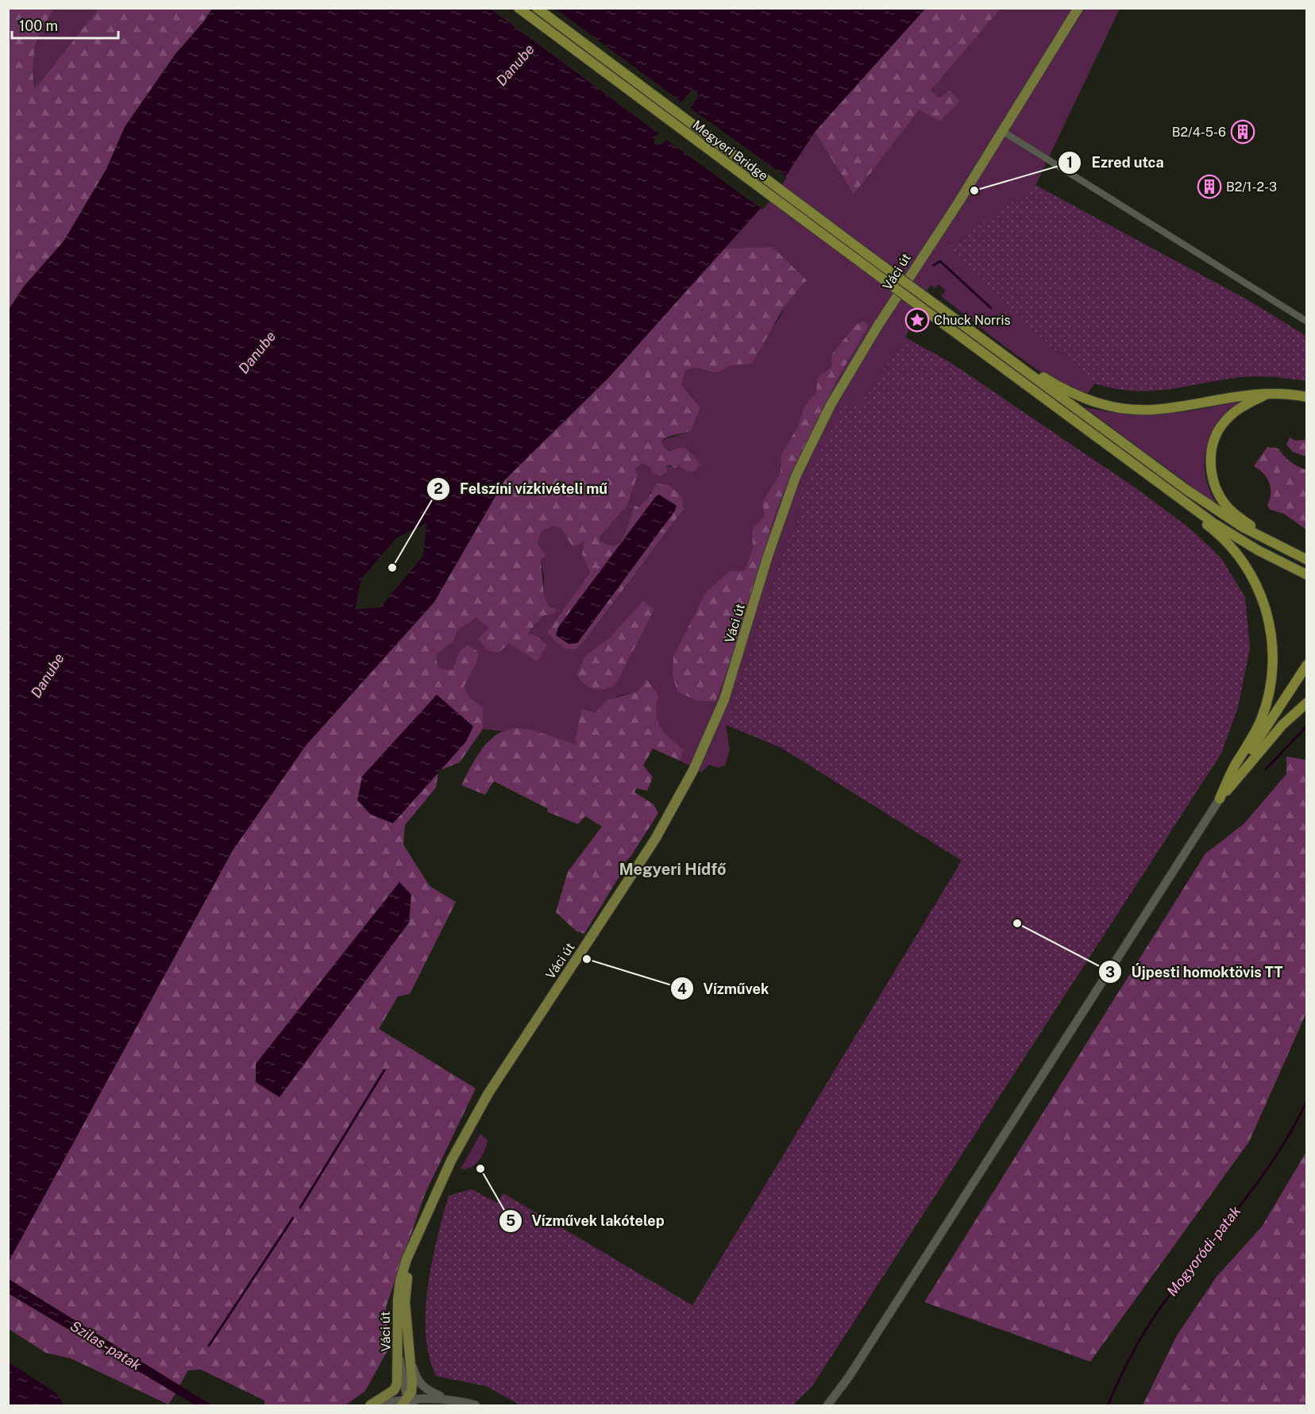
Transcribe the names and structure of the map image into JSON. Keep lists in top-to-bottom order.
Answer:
{
  "streets": {
    "highway": ["Megyeri Bridge"],
    "main road": ["Váci út"]
  },
  "districts": ["Megyeri Hídfő"],
  "water": ["Danube", "Mogyoródi-patak", "Szilas-patak"],
  "places": {
    "building": ["B2/4-5-6", "B2/1-2-3"],
    "other": [
      "Ezred utca",
      "Felszíni vízkivételi mű",
      "Újpesti homoktövis TT",
      "Vízművek",
      "Vízművek lakótelep"
    ],
    "place": ["Chuck Norris"]
  },
  "scale_bar": "100 m"
}
